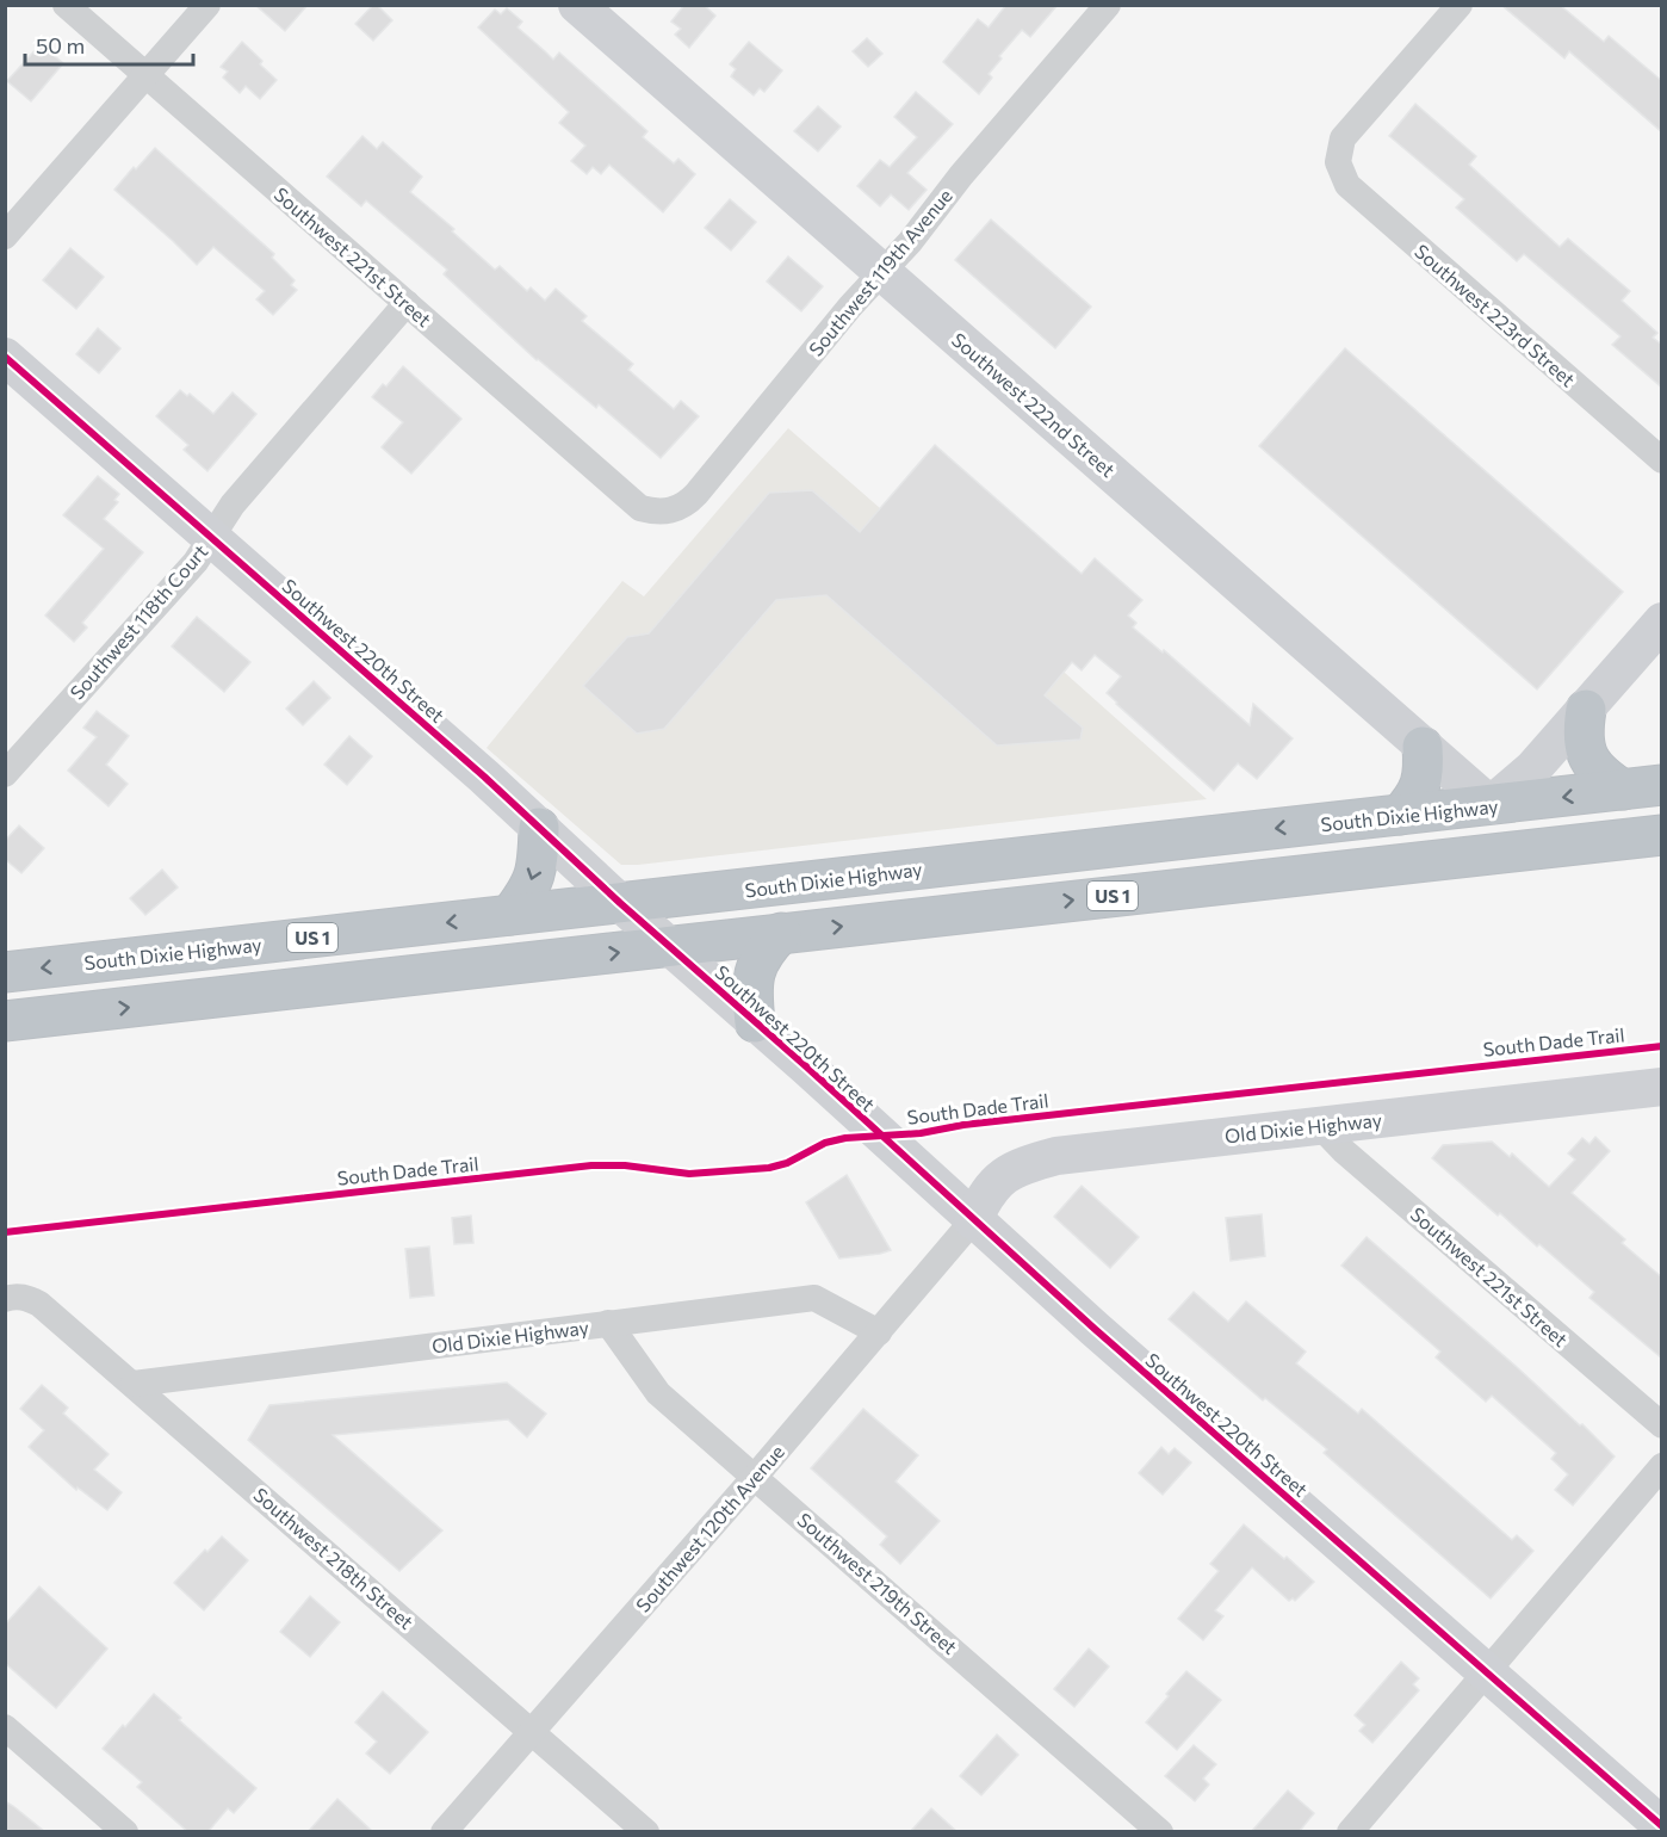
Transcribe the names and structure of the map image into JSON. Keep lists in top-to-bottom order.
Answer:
{
  "streets": {
    "highway": ["South Dixie Highway", "US 1"],
    "street": [
      "Southwest 221st Street",
      "Southwest 119th Avenue",
      "Southwest 223rd Street",
      "Southwest 222nd Street",
      "Southwest 118th Court",
      "Southwest 220th Street",
      "Old Dixie Highway",
      "Southwest 120th Avenue",
      "Southwest 218th Street",
      "Southwest 219th Street"
    ],
    "cycle path": ["South Dade Trail"]
  },
  "crossings": [
    ["Southwest 221st Street", "Southwest 119th Avenue"],
    ["Southwest 221st Street", "Southwest 118th Court"],
    ["Southwest 221st Street", "Old Dixie Highway"],
    ["Southwest 119th Avenue", "Southwest 222nd Street"],
    ["Southwest 222nd Street", "South Dixie Highway"],
    ["Southwest 118th Court", "Southwest 220th Street"],
    ["Southwest 220th Street", "South Dixie Highway"],
    ["Southwest 220th Street", "US 1"],
    ["Southwest 220th Street", "Old Dixie Highway"],
    ["Southwest 220th Street", "Southwest 120th Avenue"],
    ["Old Dixie Highway", "Southwest 120th Avenue"],
    ["Old Dixie Highway", "Southwest 218th Street"],
    ["Old Dixie Highway", "Southwest 219th Street"],
    ["Southwest 120th Avenue", "Southwest 218th Street"],
    ["Southwest 120th Avenue", "Southwest 219th Street"]
  ],
  "scale_bar": "50 m"
}
